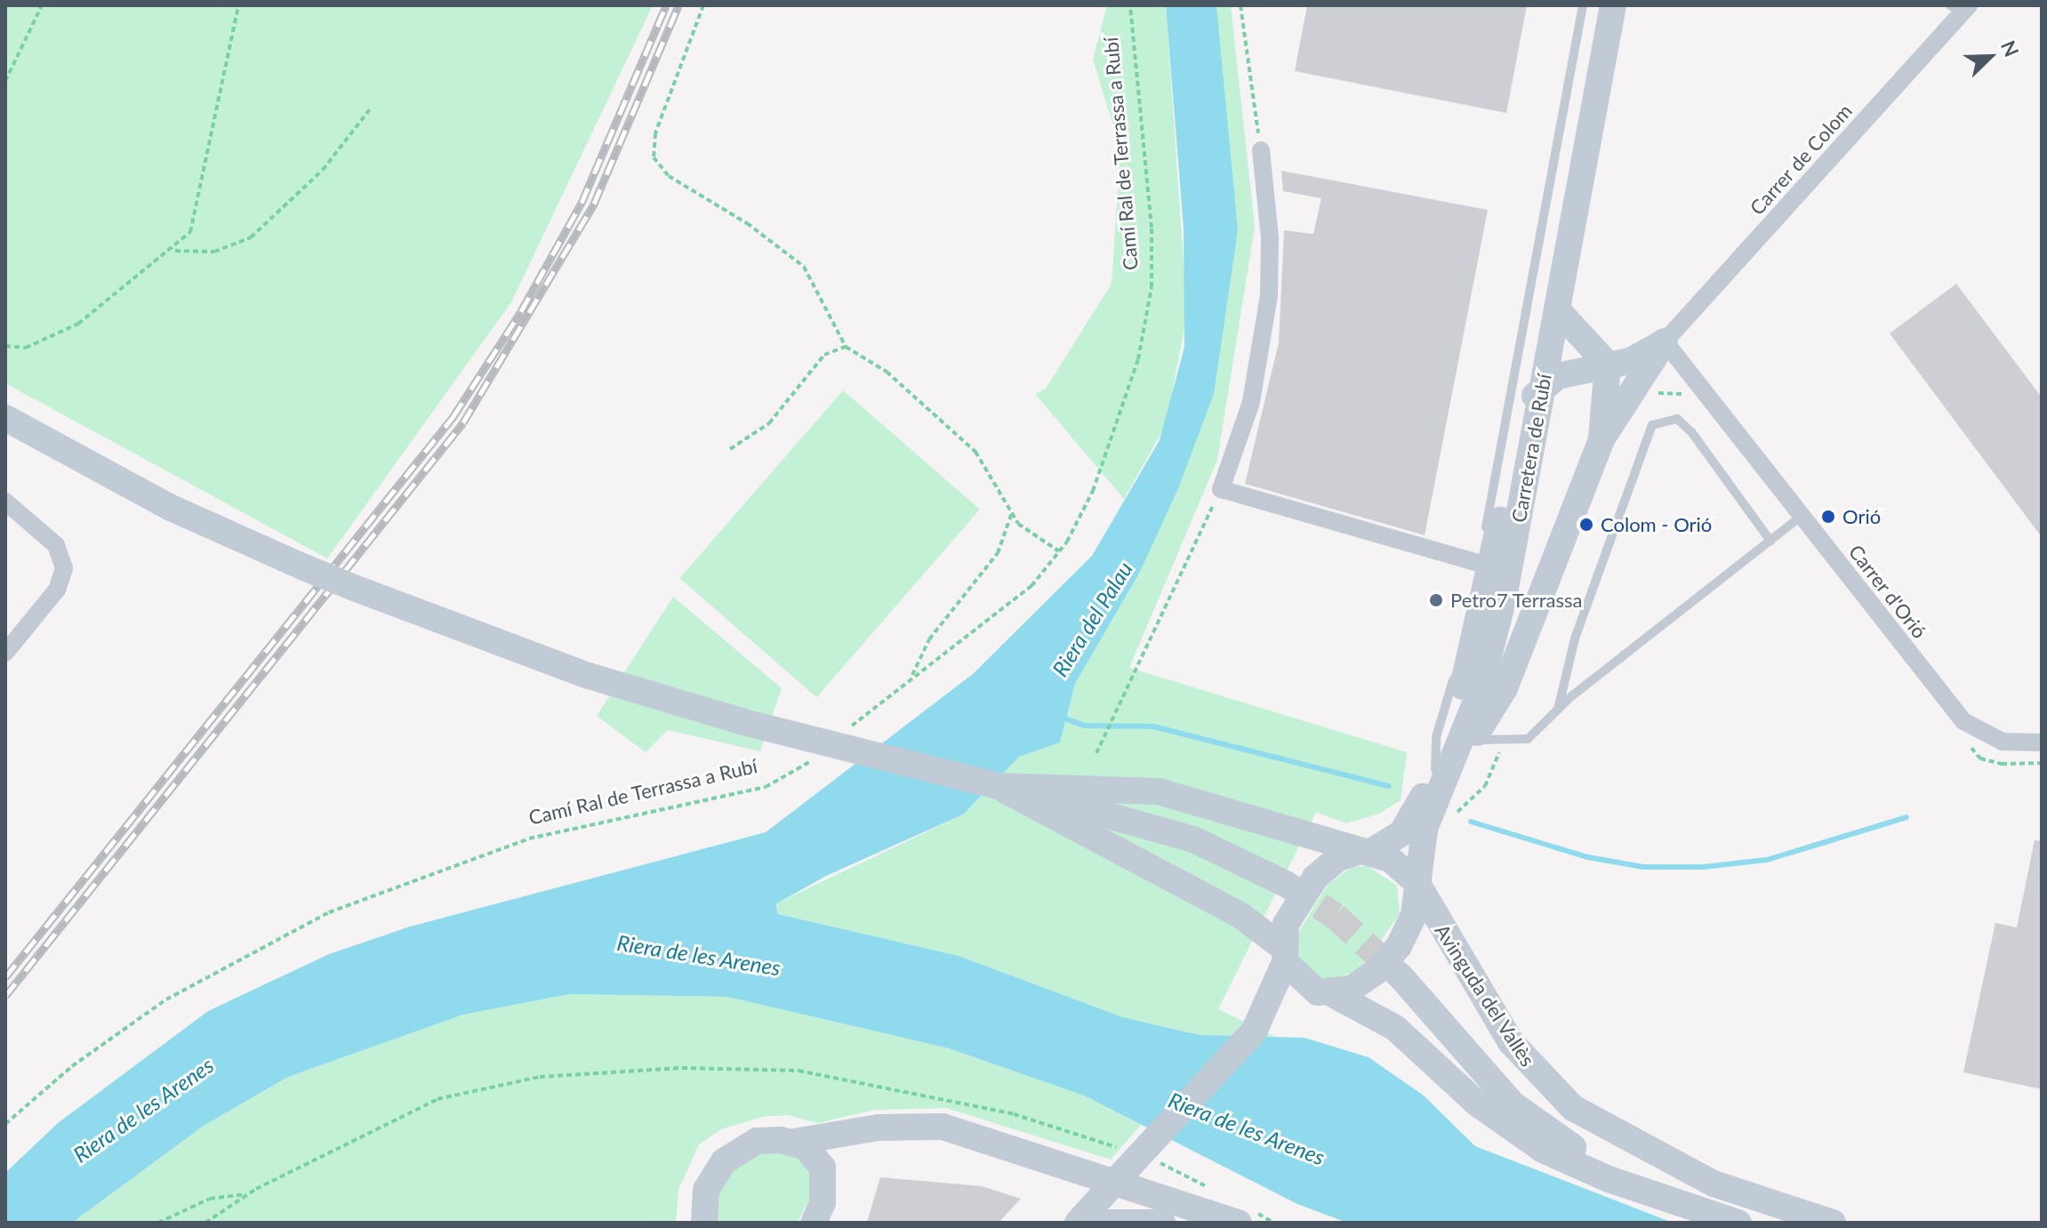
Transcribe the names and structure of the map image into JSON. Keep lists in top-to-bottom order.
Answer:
{
  "streets": {
    "main road": ["Carretera de Rubí", "Avinguda del Vallès"],
    "street": ["Carrer de Colom", "Carrer d'Orió"],
    "path": ["Camí Ral de Terrassa a Rubí"]
  },
  "crossings": [
    ["Carrer de Colom", "Carrer d'Orió"],
    ["Carretera de Rubí", "Avinguda del Vallès"]
  ],
  "water": ["Riera del Palau", "Riera de les Arenes"],
  "places": ["Orió", "Colom - Orió", "Petro7 Terrassa"],
  "north": "top right"
}
